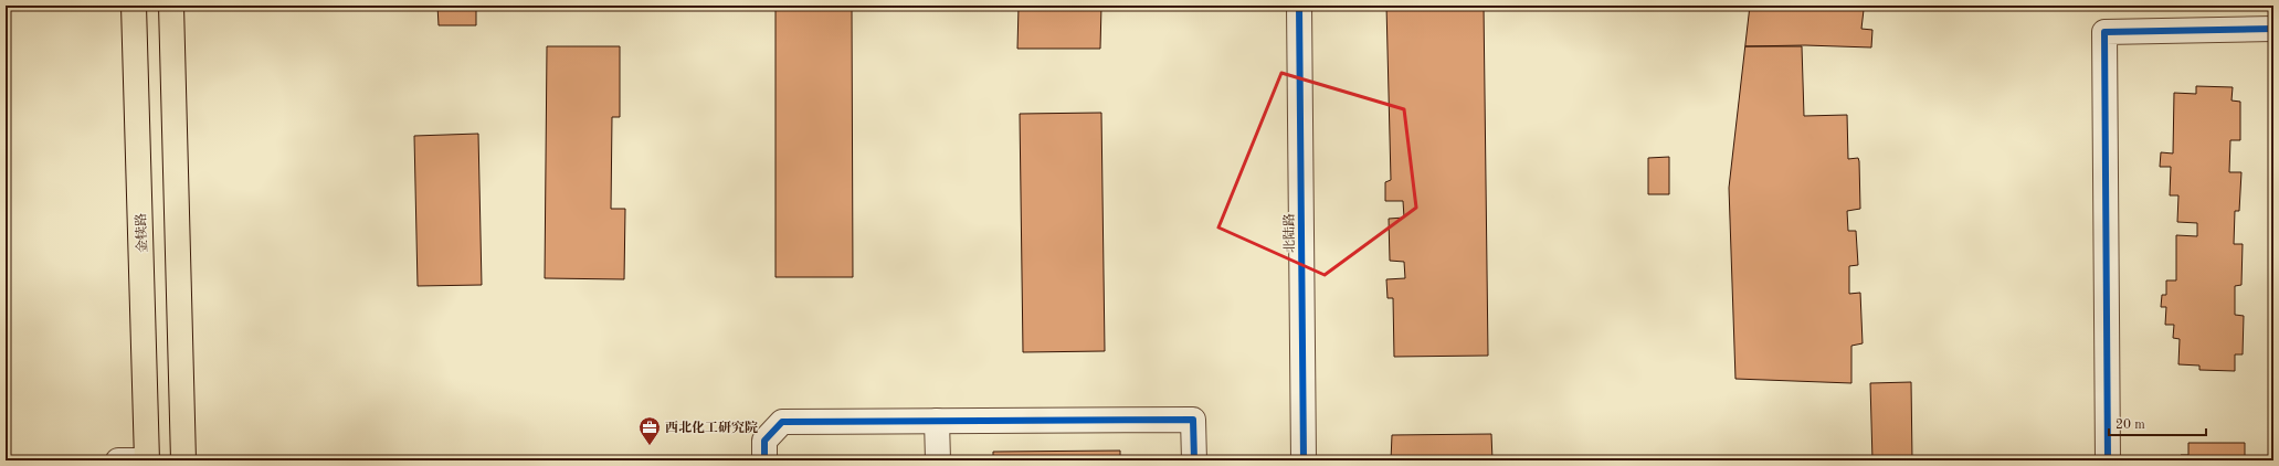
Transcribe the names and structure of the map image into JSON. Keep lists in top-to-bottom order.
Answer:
{
  "streets": {
    "main road": ["金犊路"],
    "street": ["北陆路"]
  },
  "places": {
    "office": ["西北化工研究院"]
  },
  "scale_bar": "20 m"
}
